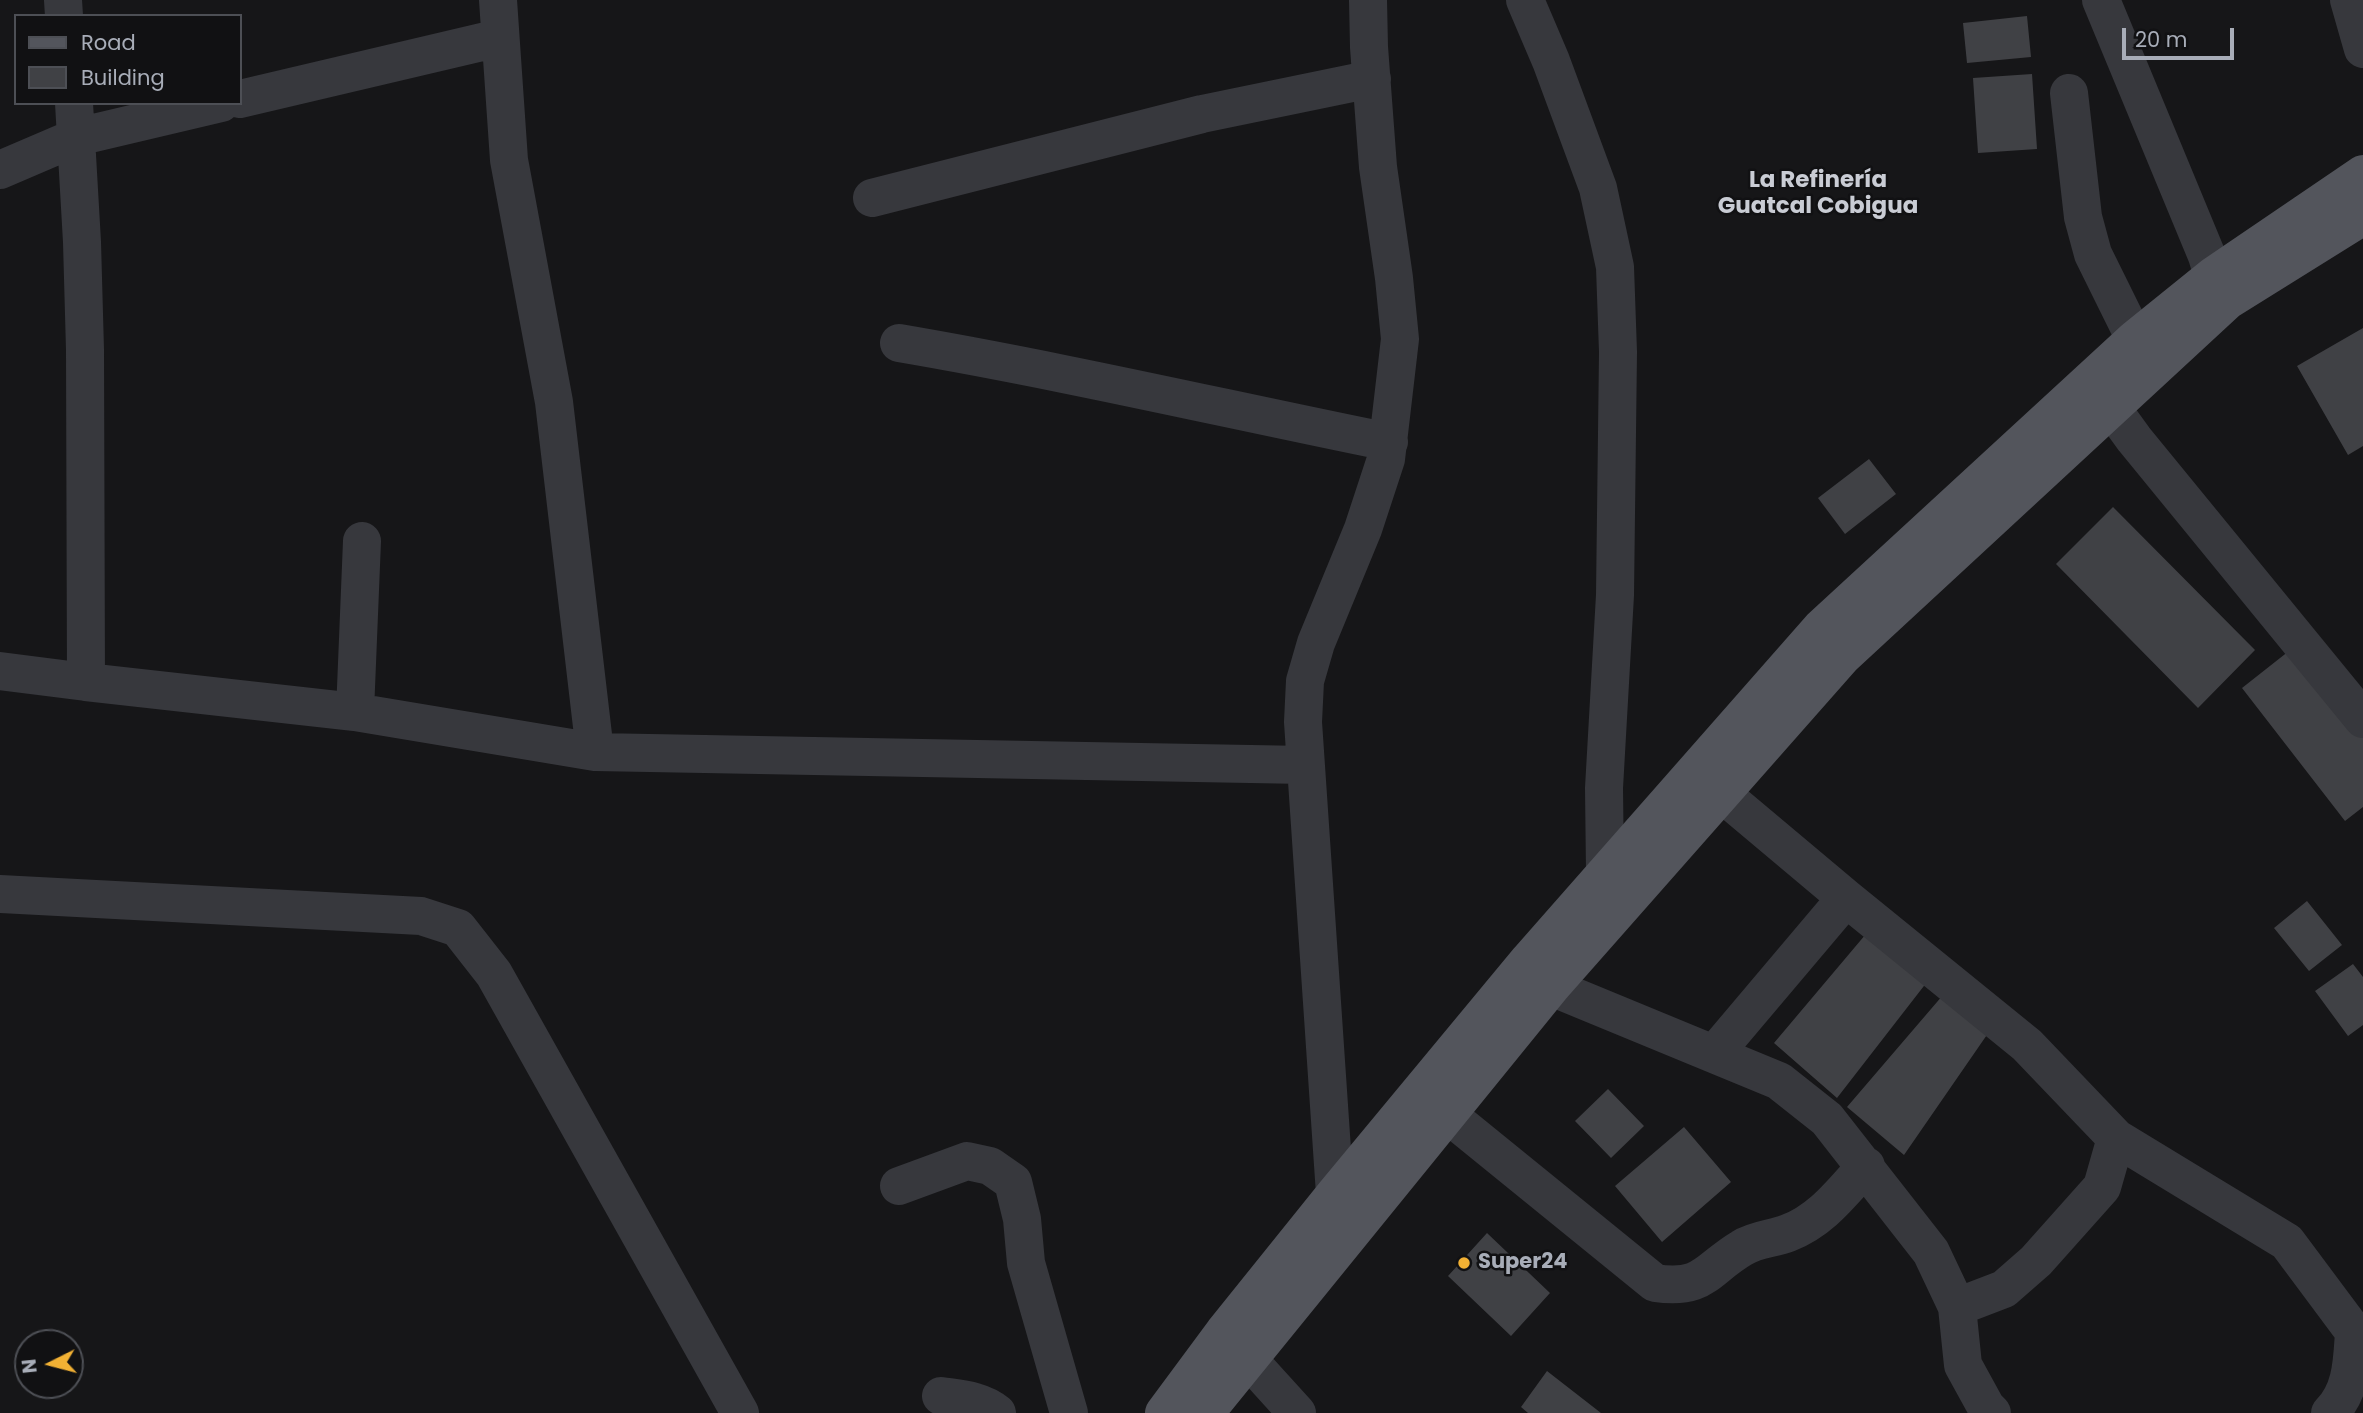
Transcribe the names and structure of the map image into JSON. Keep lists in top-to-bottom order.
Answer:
{
  "districts": ["La Refinería Guatcal Cobigua"],
  "places": ["Super24"],
  "legend": ["Road", "Building"],
  "scale_bar": "20 m",
  "north": "left"
}
